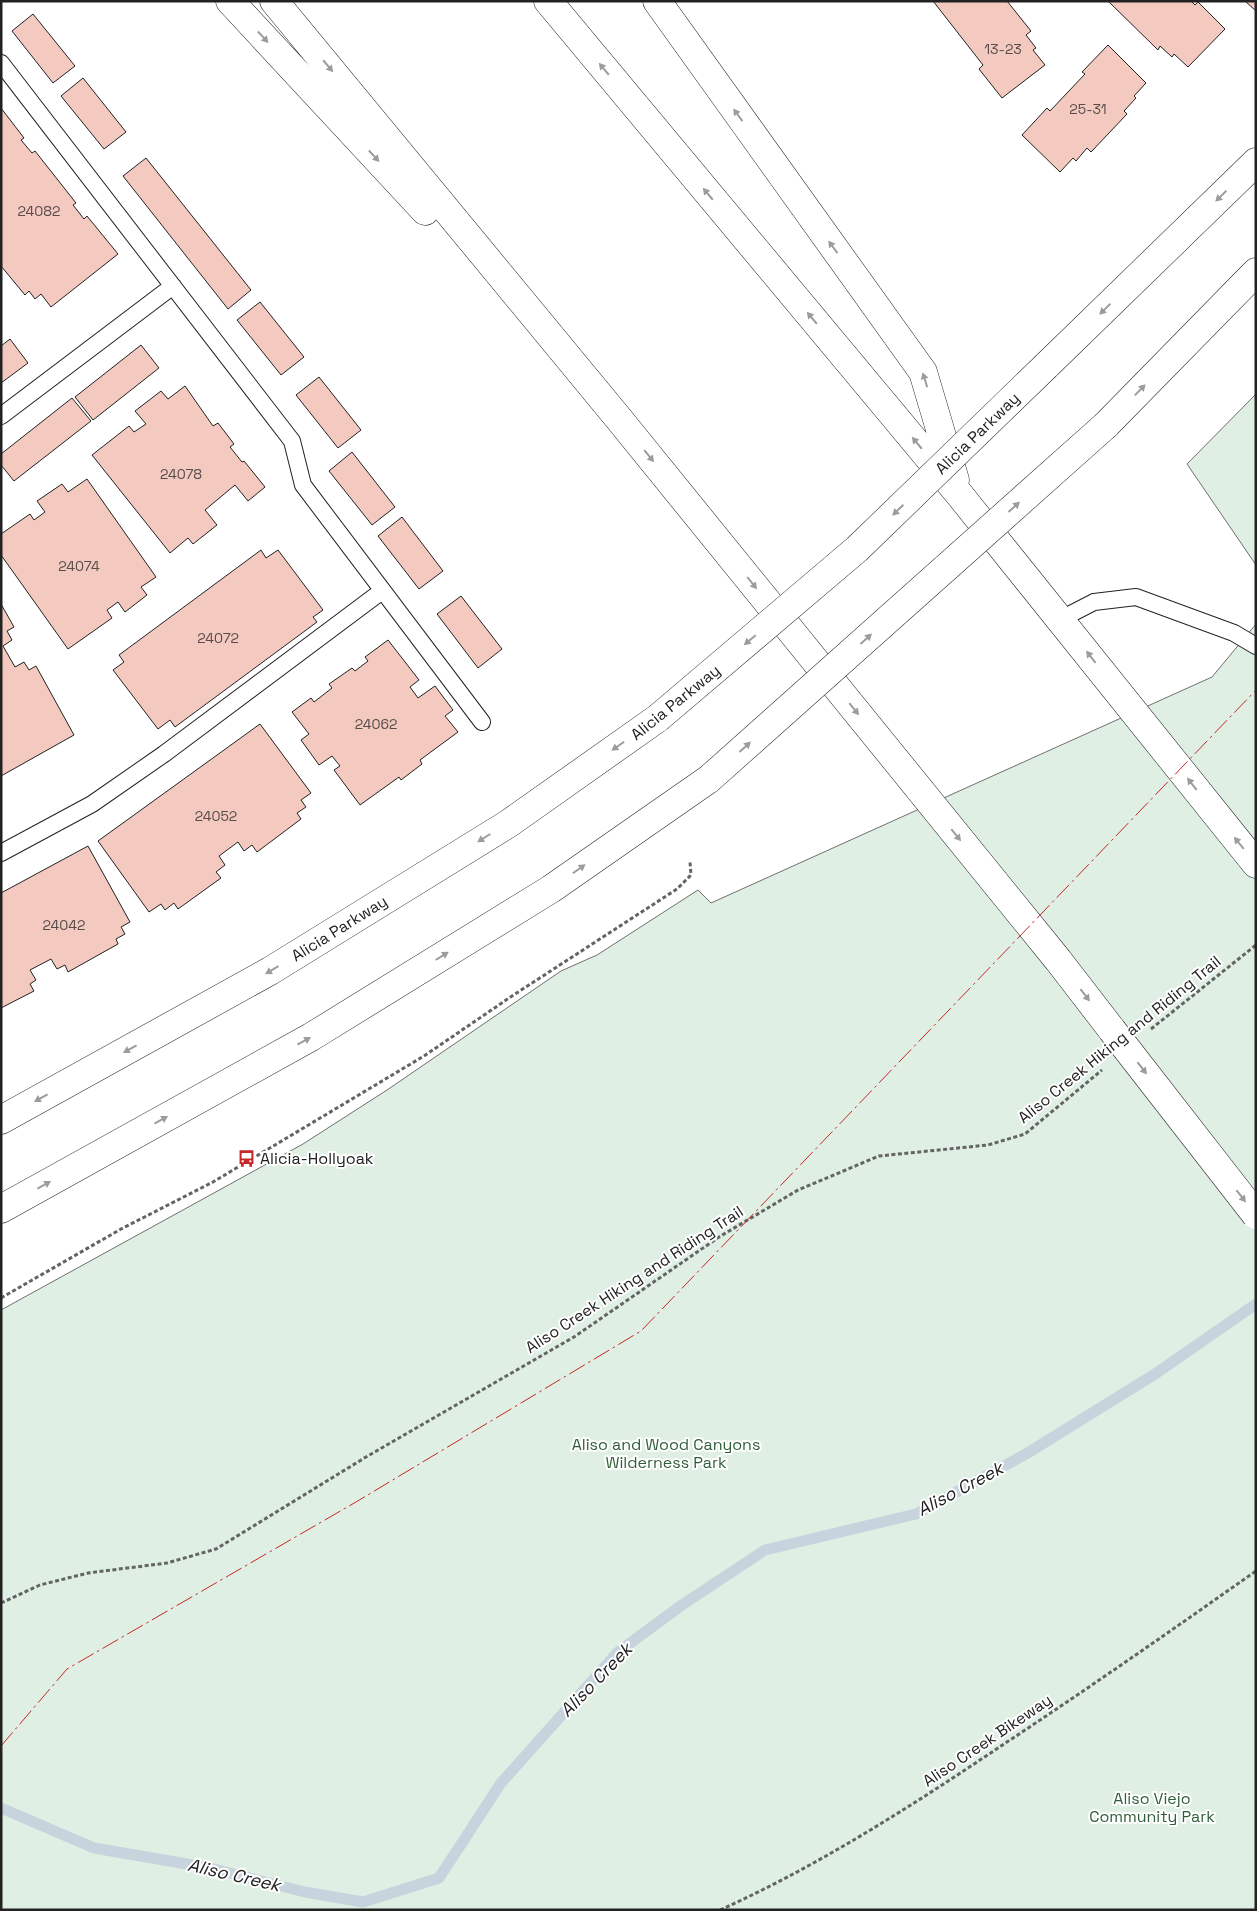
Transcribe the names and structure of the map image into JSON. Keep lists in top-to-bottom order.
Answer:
{
  "streets": {
    "main road": ["Alicia Parkway"],
    "path": ["Aliso Creek Hiking and Riding Trail", "Aliso Creek Bikeway"]
  },
  "water": ["Aliso Creek"],
  "parks": ["Aliso and Wood Canyons Wilderness Park", "Aliso Viejo Community Park"],
  "places": {
    "bus stop": ["Alicia-Hollyoak"]
  },
  "house_numbers": [
    "13-23",
    "25-31",
    "24082",
    "24078",
    "24074",
    "24072",
    "24062",
    "24052",
    "24042"
  ]
}
